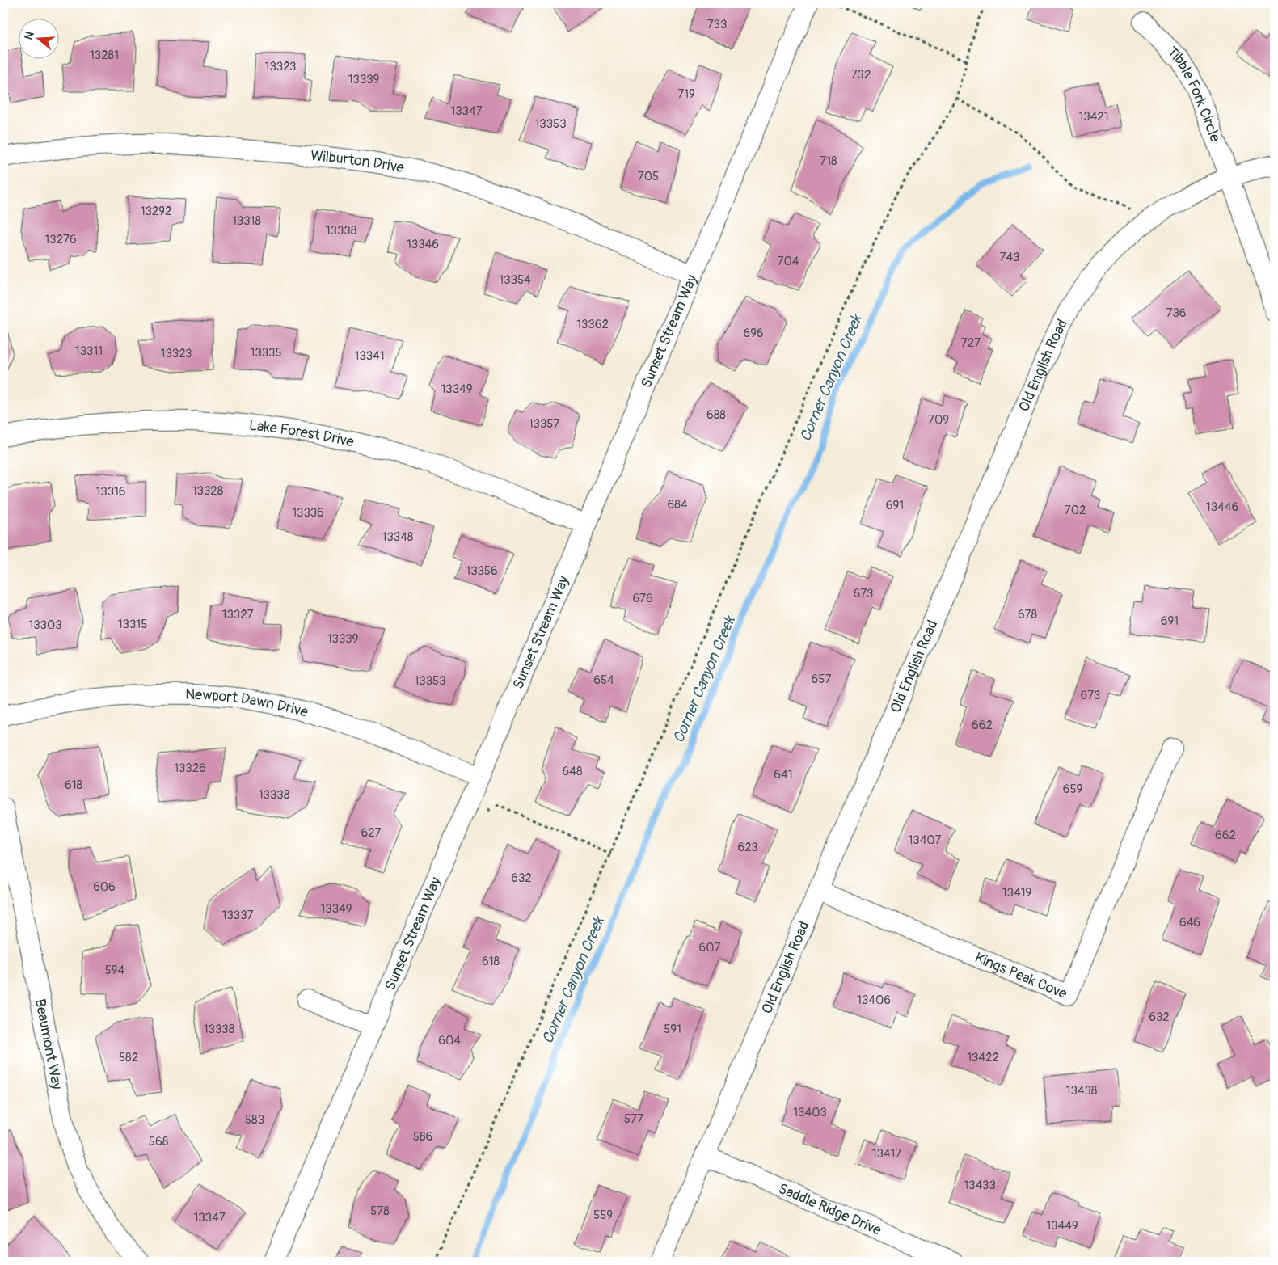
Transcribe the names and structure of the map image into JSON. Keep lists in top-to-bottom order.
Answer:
{
  "streets": {
    "street": [
      "Tibble Fork Circle",
      "Wilburton Drive",
      "Sunset Stream Way",
      "Old English Road",
      "Lake Forest Drive",
      "Newport Dawn Drive",
      "Kings Peak Cove",
      "Beaumont Way",
      "Saddle Ridge Drive"
    ]
  },
  "crossings": [
    ["Tibble Fork Circle", "Old English Road"],
    ["Wilburton Drive", "Sunset Stream Way"],
    ["Sunset Stream Way", "Lake Forest Drive"],
    ["Sunset Stream Way", "Newport Dawn Drive"],
    ["Old English Road", "Kings Peak Cove"],
    ["Old English Road", "Saddle Ridge Drive"]
  ],
  "water": ["Corner Canyon Creek"],
  "house_numbers": [
    "733",
    "13281",
    "13323",
    "732",
    "13339",
    "719",
    "13347",
    "13421",
    "13353",
    "718",
    "705",
    "13292",
    "13318",
    "13338",
    "13276",
    "13346",
    "743",
    "704",
    "13354",
    "736",
    "13362",
    "696",
    "727",
    "13311",
    "13335",
    "13323",
    "13341",
    "13349",
    "688",
    "709",
    "13357",
    "13328",
    "13316",
    "684",
    "691",
    "13446",
    "702",
    "13336",
    "13348",
    "13356",
    "673",
    "676",
    "13327",
    "678",
    "691",
    "13315",
    "13303",
    "13339",
    "657",
    "654",
    "13353",
    "673",
    "662",
    "13326",
    "648",
    "641",
    "618",
    "659",
    "13338",
    "627",
    "662",
    "13407",
    "623",
    "632",
    "606",
    "13419",
    "13349",
    "13337",
    "646",
    "607",
    "618",
    "594",
    "13406",
    "632",
    "13338",
    "591",
    "604",
    "582",
    "13422",
    "13438",
    "13403",
    "577",
    "583",
    "586",
    "568",
    "13417",
    "13433",
    "578",
    "559",
    "13347",
    "13449"
  ],
  "north": "left"
}
